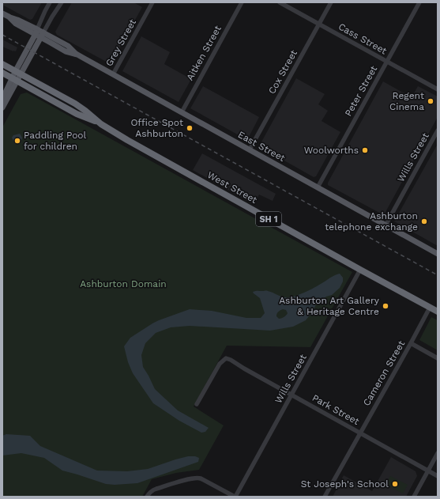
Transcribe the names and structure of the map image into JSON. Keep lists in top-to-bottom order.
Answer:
{
  "streets": {
    "highway": ["West Street", "SH 1"],
    "main road": ["East Street"],
    "street": [
      "Cass Street",
      "Grey Street",
      "Aitken Street",
      "Cox Street",
      "Peter Street",
      "Wills Street",
      "Cameron Street",
      "Park Street"
    ]
  },
  "crossings": [
    ["Cass Street", "Cox Street"],
    ["Cass Street", "Peter Street"],
    ["Grey Street", "East Street"],
    ["Aitken Street", "East Street"],
    ["Cox Street", "East Street"],
    ["Peter Street", "East Street"],
    ["East Street", "Wills Street"],
    ["Wills Street", "West Street"],
    ["Wills Street", "Park Street"],
    ["West Street", "Cameron Street"],
    ["Cameron Street", "Park Street"]
  ],
  "parks": ["Ashburton Domain"],
  "places": [
    "Regent Cinema",
    "Office Spot Ashburton",
    "Paddling Pool for children",
    "Woolworths",
    "Ashburton telephone exchange",
    "Ashburton Art Gallery & Heritage Centre",
    "St Joseph's School"
  ]
}
